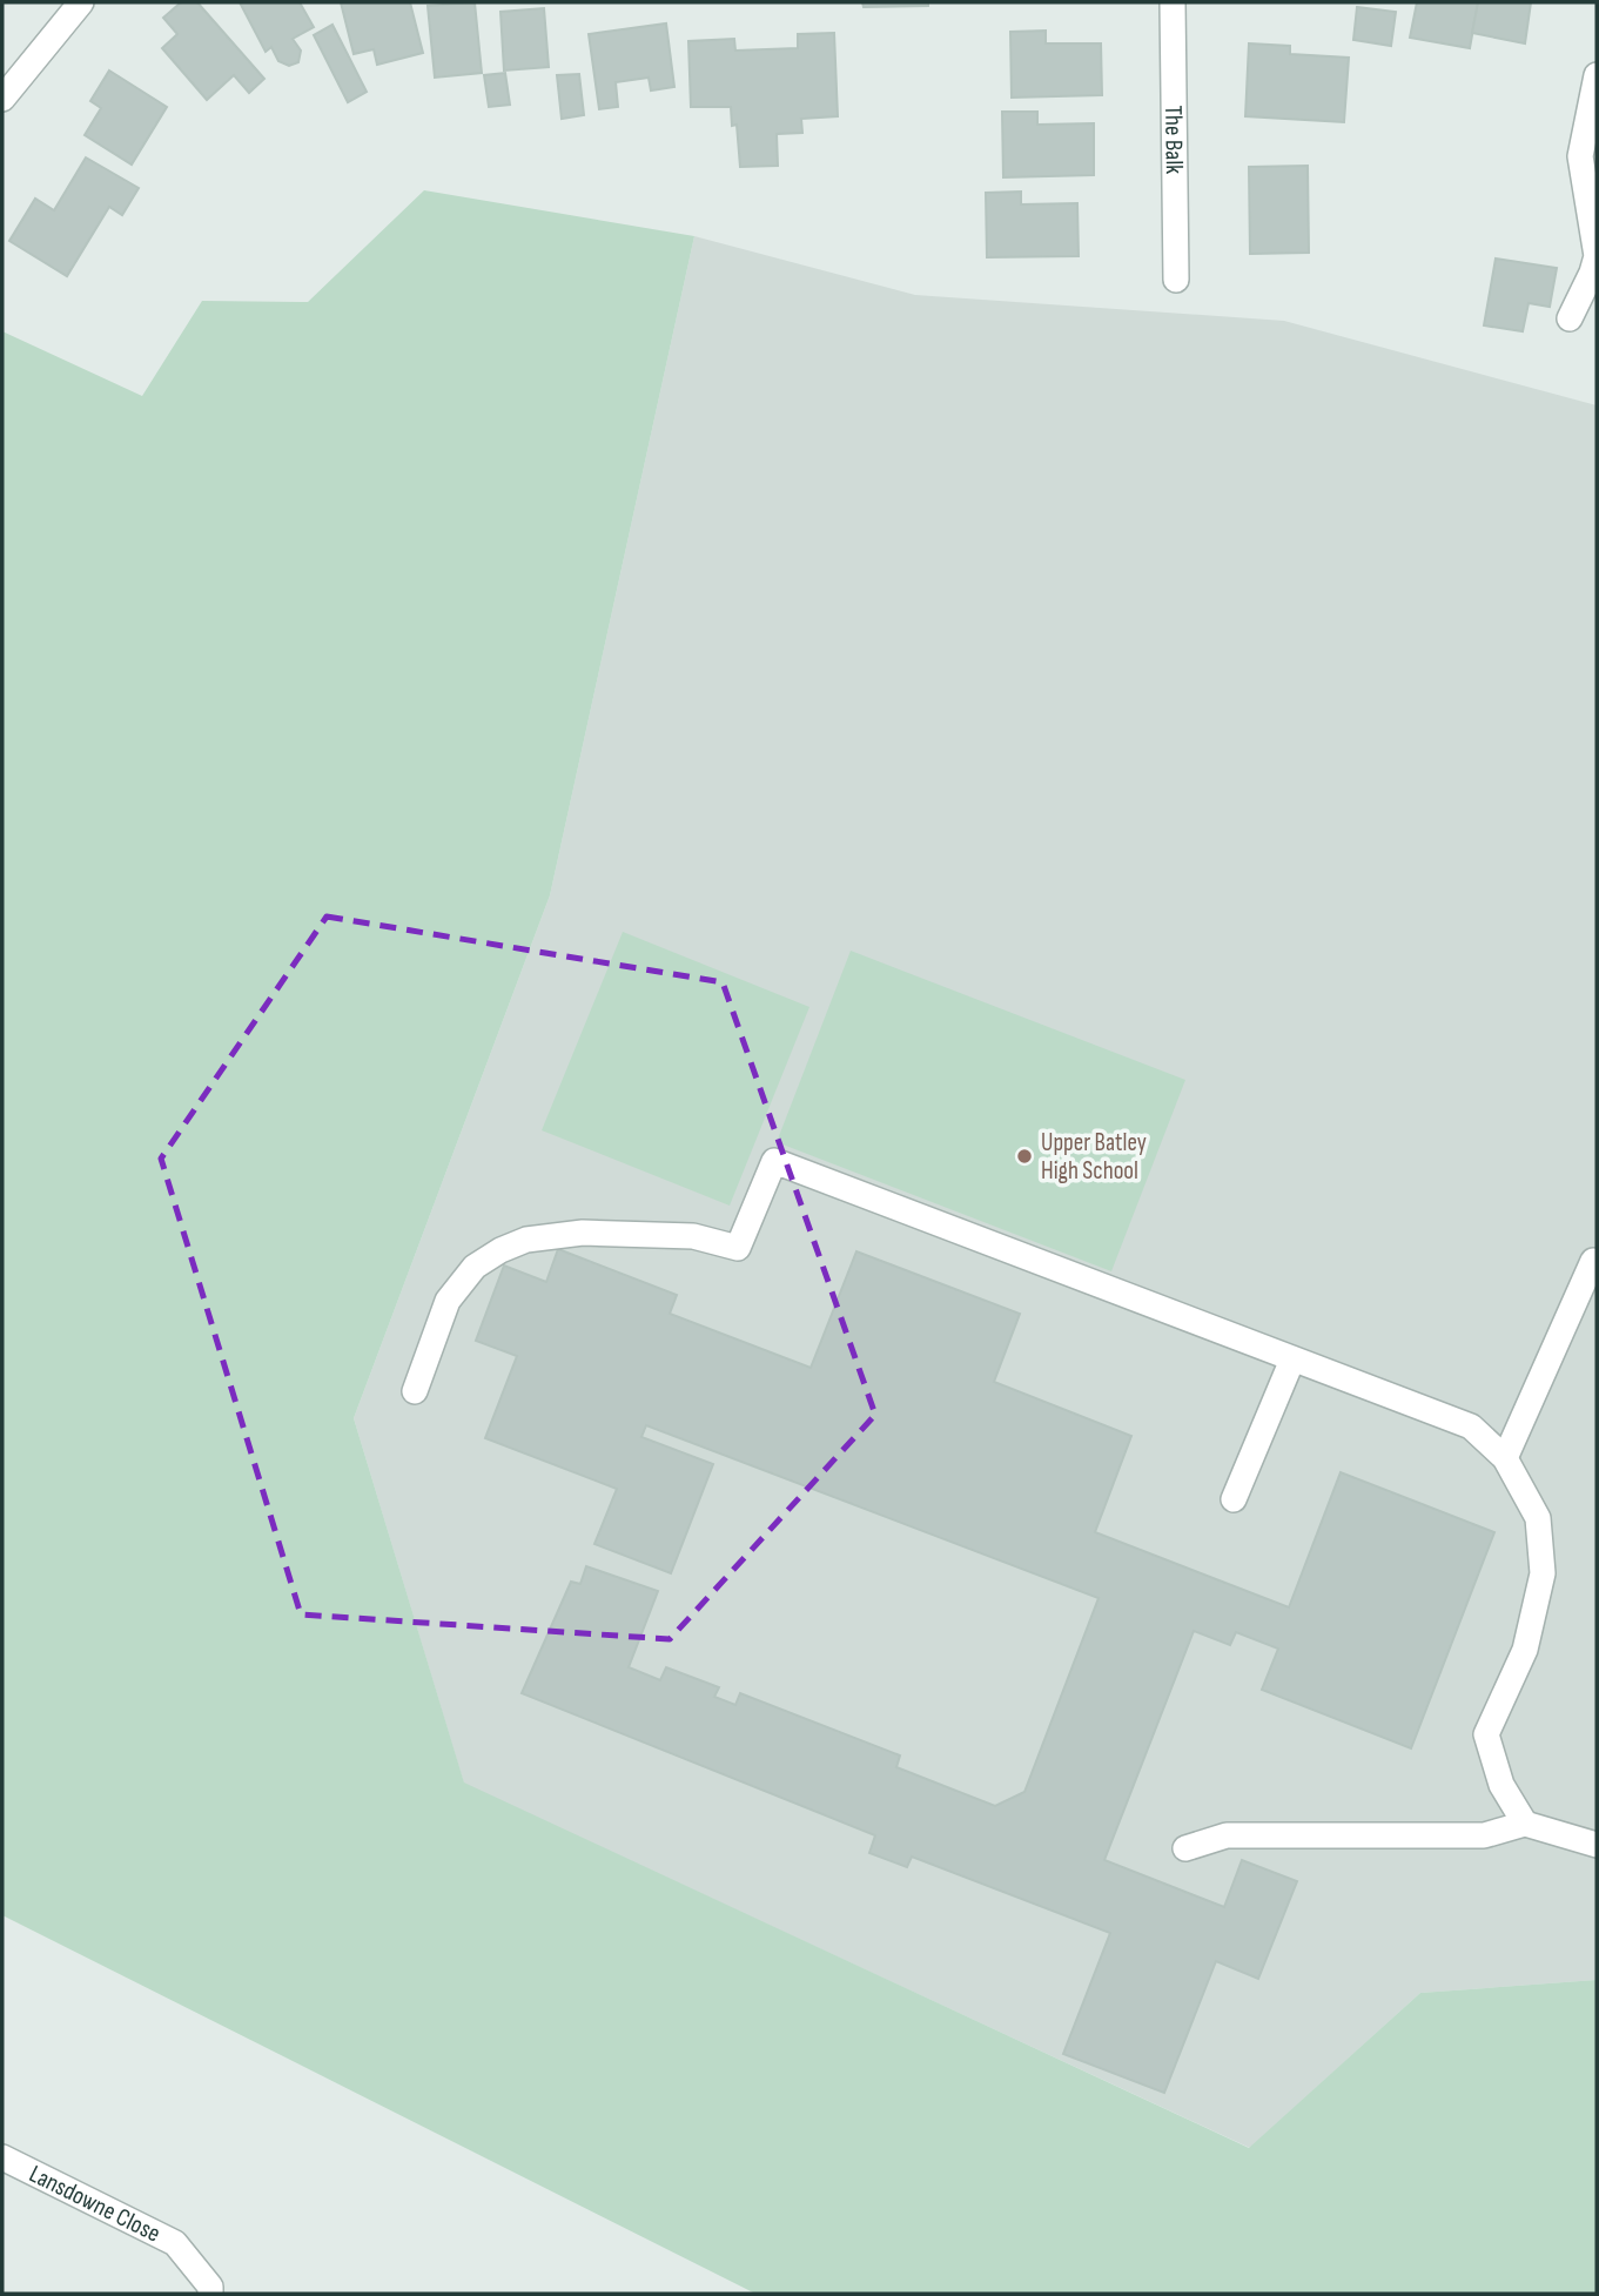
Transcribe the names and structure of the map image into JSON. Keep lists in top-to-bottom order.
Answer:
{
  "streets": {
    "street": ["The Balk", "Lansdowne Close"]
  },
  "places": ["Upper Batley High School"]
}
